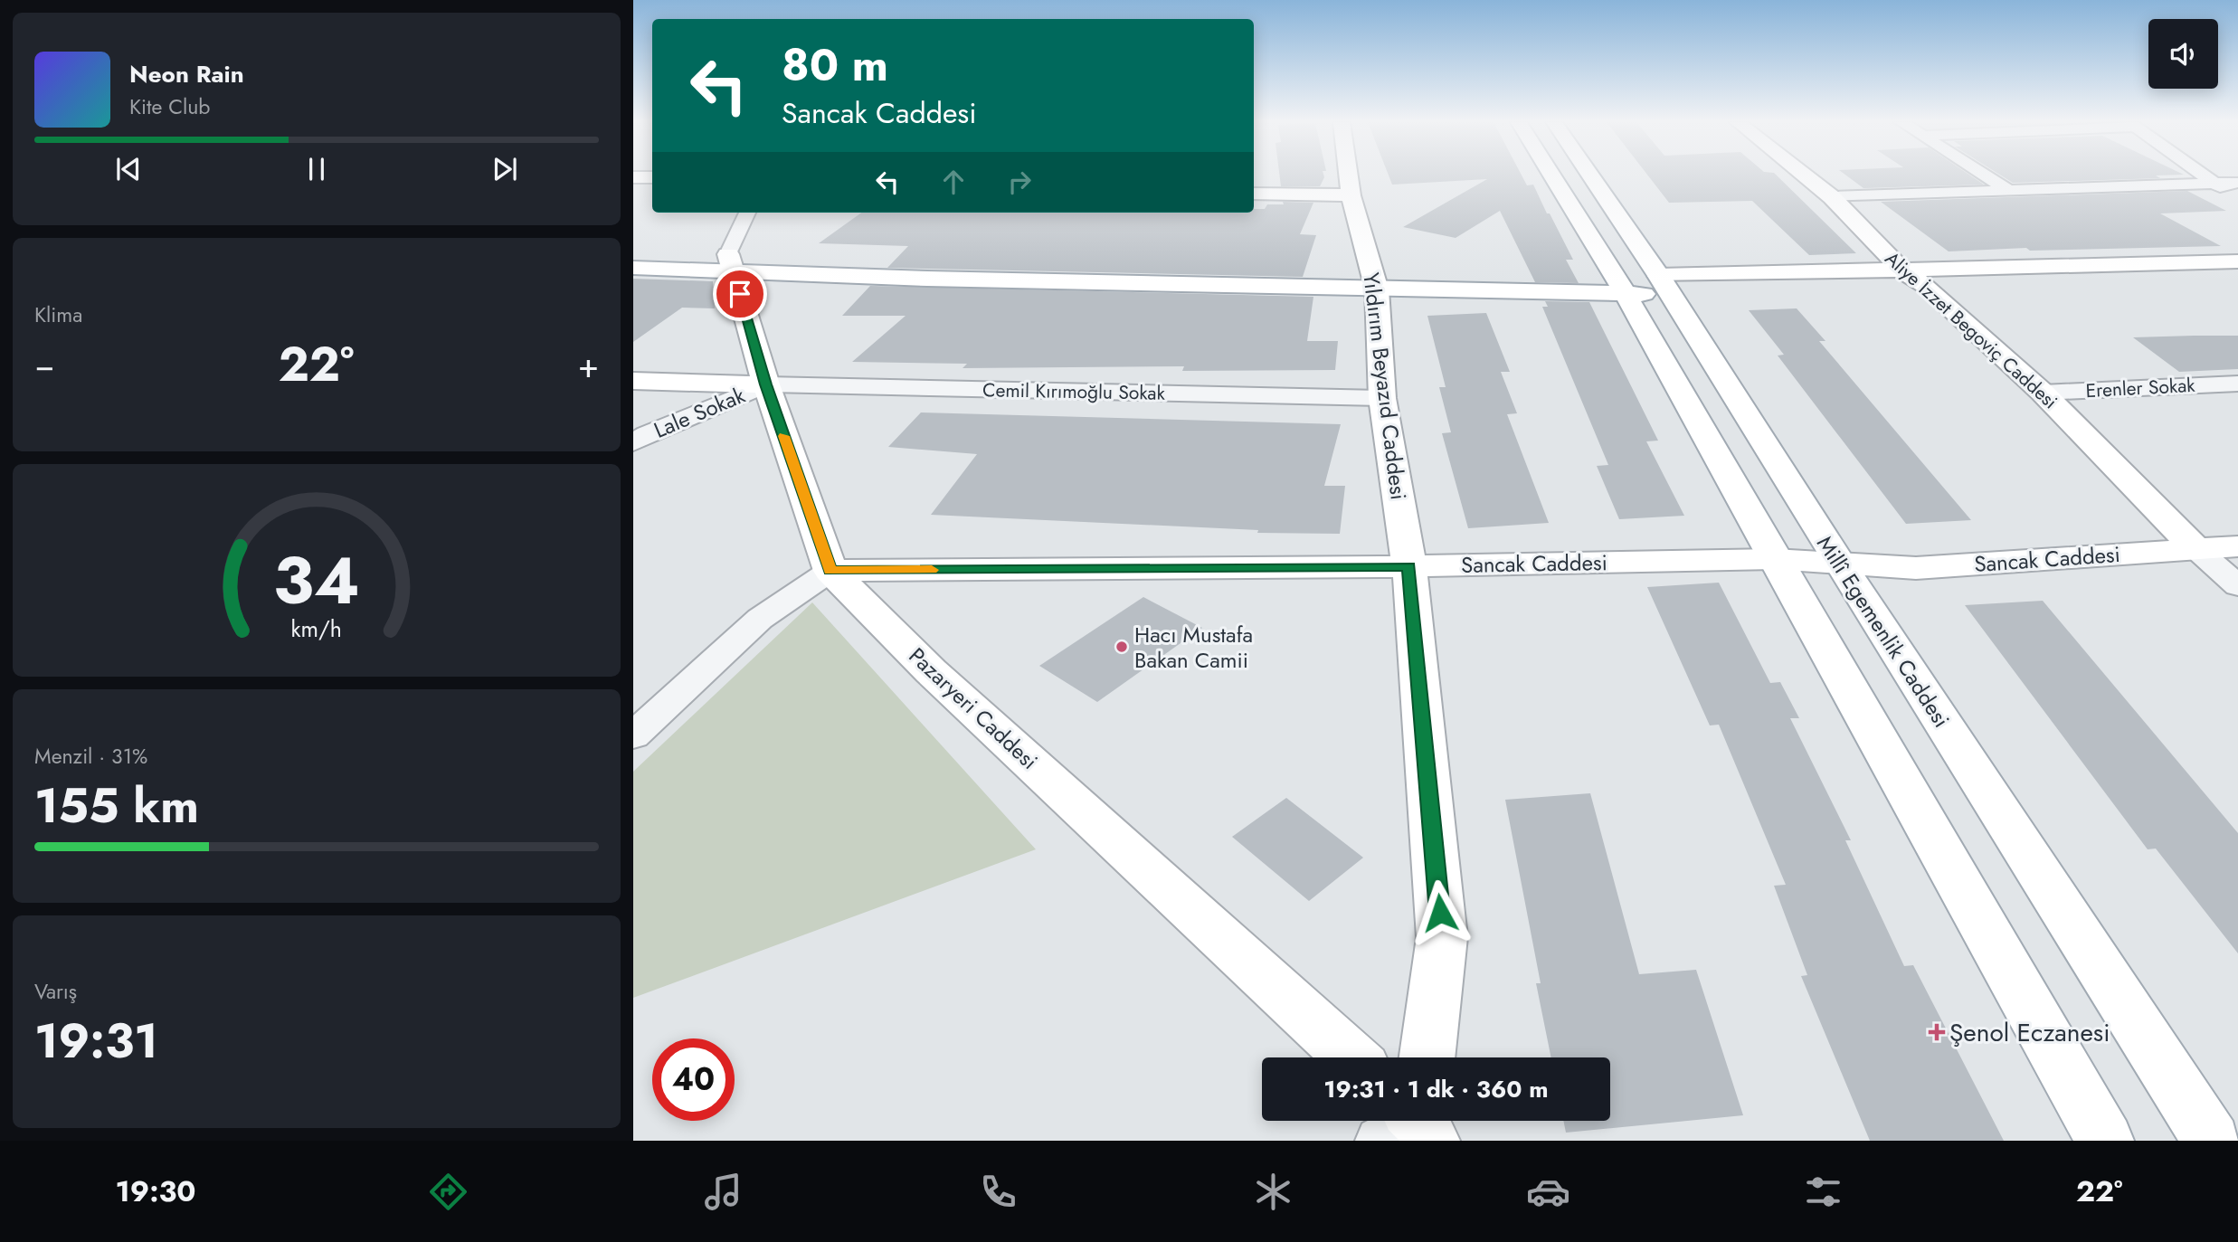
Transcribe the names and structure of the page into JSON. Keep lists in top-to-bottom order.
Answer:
{
  "streets": {
    "street": [
      "Aliye İzzet Begoviç Caddesi",
      "Yıldırım Beyazıd Caddesi",
      "Erenler Sokak",
      "Cemil Kırımoğlu Sokak",
      "Lale Sokak",
      "Sancak Caddesi",
      "Millî Egemenlik Caddesi",
      "Pazaryeri Caddesi"
    ]
  },
  "crossings": [
    ["Aliye İzzet Begoviç Caddesi", "Erenler Sokak"],
    ["Aliye İzzet Begoviç Caddesi", "Sancak Caddesi"],
    ["Yıldırım Beyazıd Caddesi", "Cemil Kırımoğlu Sokak"],
    ["Yıldırım Beyazıd Caddesi", "Sancak Caddesi"],
    ["Cemil Kırımoğlu Sokak", "Lale Sokak"],
    ["Cemil Kırımoğlu Sokak", "Pazaryeri Caddesi"],
    ["Lale Sokak", "Pazaryeri Caddesi"],
    ["Sancak Caddesi", "Millî Egemenlik Caddesi"],
    ["Sancak Caddesi", "Pazaryeri Caddesi"]
  ],
  "places": {
    "other": ["Hacı Mustafa Bakan Camii"],
    "health": ["Şenol Eczanesi"]
  },
  "page": {
    "turn": ["80 m", "Sancak Caddesi"],
    "song": ["Neon Rain", "Kite Club"],
    "tile": [
      "Klima",
      ["Menzil · 31%", "155 km"],
      ["Varış", "19:31"]
    ],
    "heat": ["−", "22°", "+"],
    "limit": "40",
    "trip": "19:31 · 1 dk · 360 m",
    "tabs": ["19:30", "22°"],
    "gauge": ["34", "km/h"]
  }
}
